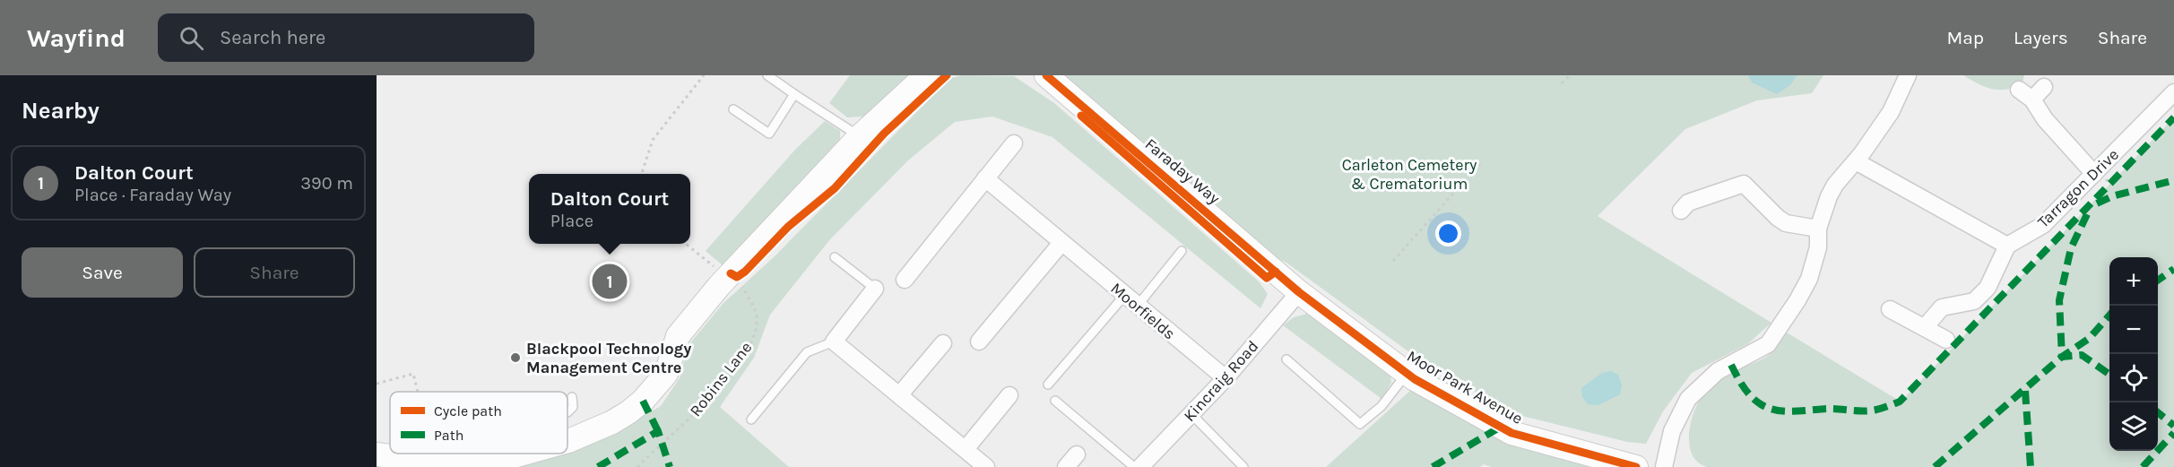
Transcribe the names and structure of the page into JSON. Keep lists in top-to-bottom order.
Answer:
{
  "streets": {
    "street": [
      "Faraday Way",
      "Tarragon Drive",
      "Moorfields",
      "Kincraig Road",
      "Moor Park Avenue"
    ],
    "path": ["Robins Lane"]
  },
  "crossings": [
    ["Faraday Way", "Kincraig Road"],
    ["Faraday Way", "Moor Park Avenue"],
    ["Moorfields", "Kincraig Road"],
    ["Kincraig Road", "Moor Park Avenue"]
  ],
  "parks": ["Carleton Cemetery & Crematorium"],
  "places": ["Blackpool Technology Management Centre"],
  "legend": ["Cycle path", "Path"],
  "page": {
    "header": "Wayfind",
    "search": "Search here",
    "nav": ["Map", "Layers", "Share"],
    "heading": "Nearby",
    "list": [
      {
        "mark": "1",
        "name": "Dalton Court",
        "note": "Place · Faraday Way",
        "value": "390 m"
      }
    ],
    "popup": ["Dalton Court", "Place"],
    "buttons": ["Save", "Share"],
    "map_buttons": ["+", "−"],
    "pins": "1"
  }
}
